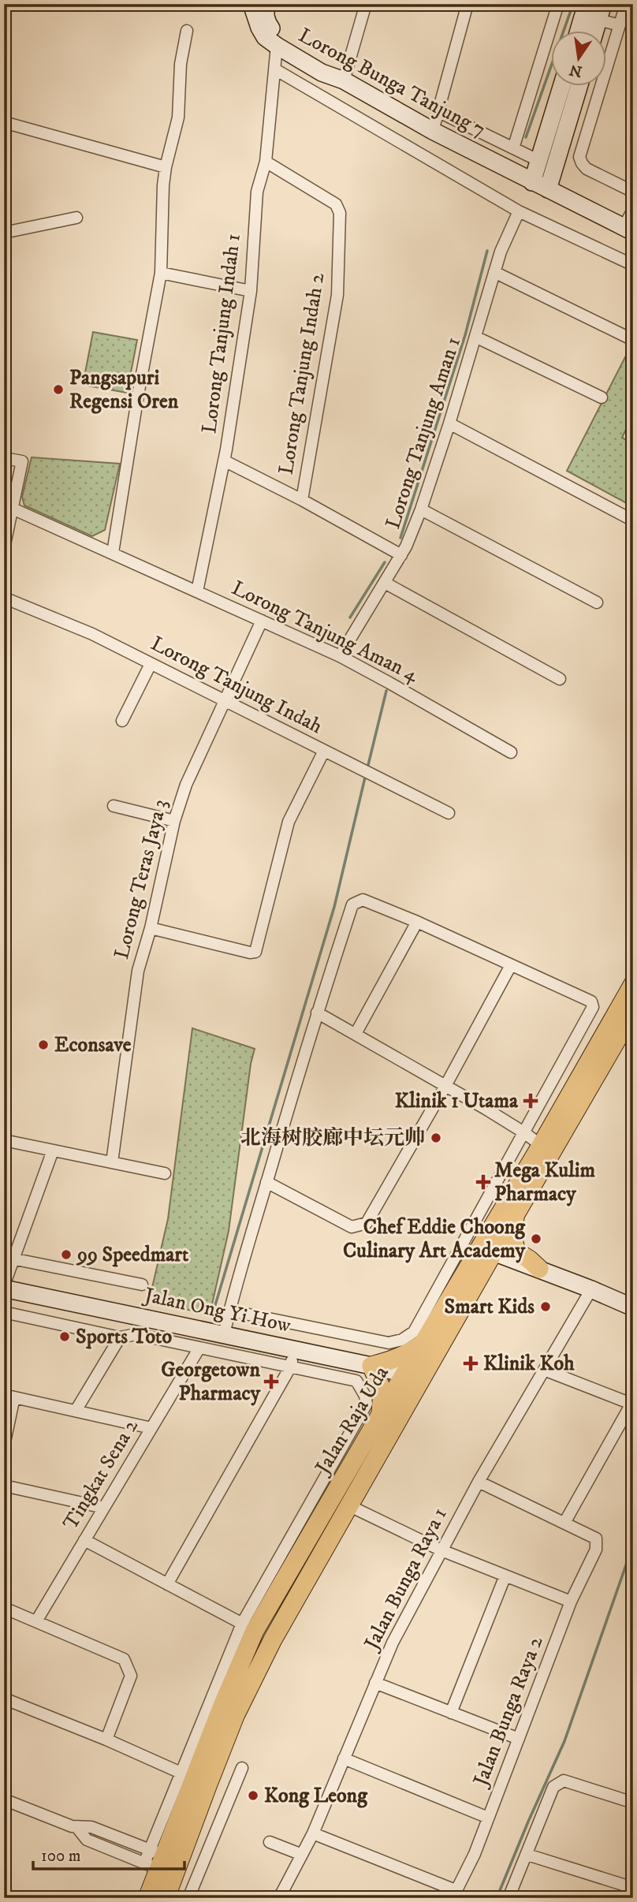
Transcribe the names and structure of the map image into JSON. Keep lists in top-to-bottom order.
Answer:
{
  "streets": {
    "main road": ["Jalan Raja Uda"],
    "street": [
      "Lorong Bunga Tanjung 7",
      "Lorong Tanjung Indah 1",
      "Lorong Tanjung Indah 2",
      "Lorong Tanjung Aman 1",
      "Lorong Tanjung Aman 4",
      "Lorong Tanjung Indah",
      "Lorong Teras Jaya 3",
      "Jalan Ong Yi How",
      "Tingkat Sena 2",
      "Jalan Bunga Raya 1",
      "Jalan Bunga Raya 2"
    ]
  },
  "crossings": [
    ["Lorong Bunga Tanjung 7", "Lorong Tanjung Indah 1"],
    ["Lorong Tanjung Indah 1", "Lorong Tanjung Indah 2"],
    ["Lorong Tanjung Indah 1", "Lorong Tanjung Aman 4"],
    ["Lorong Tanjung Aman 1", "Lorong Tanjung Aman 4"],
    ["Lorong Tanjung Aman 4", "Lorong Teras Jaya 3"],
    ["Lorong Tanjung Indah", "Lorong Teras Jaya 3"],
    ["Jalan Ong Yi How", "Jalan Raja Uda"],
    ["Jalan Ong Yi How", "Tingkat Sena 2"]
  ],
  "places": {
    "other": [
      "Pangsapuri Regensi Oren",
      "Econsave",
      "北海树胶廊中坛元帅",
      "Chef Eddie Choong Culinary Art Academy",
      "99 Speedmart",
      "Smart Kids",
      "Sports Toto",
      "Kong Leong"
    ],
    "health": [
      "Klinik 1 Utama",
      "Mega Kulim Pharmacy",
      "Klinik Koh",
      "Georgetown Pharmacy"
    ]
  },
  "scale_bar": "100 m",
  "north": "bottom"
}
